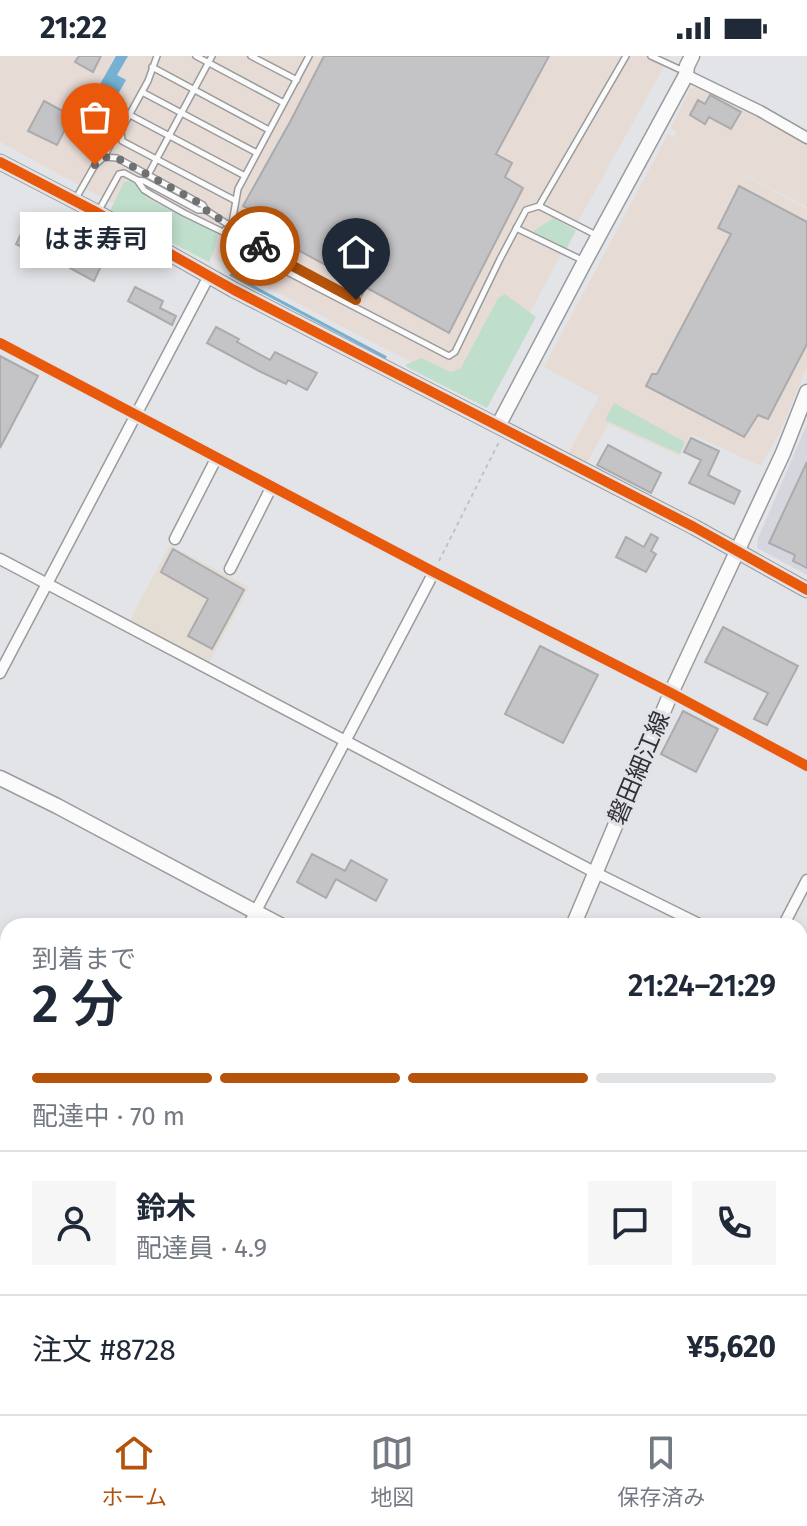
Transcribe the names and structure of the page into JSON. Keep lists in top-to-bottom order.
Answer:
{
  "streets": {
    "street": ["磐田細江線"]
  },
  "places": ["はま寿司"],
  "page": {
    "status": "21:22",
    "bubble": "はま寿司",
    "heading": ["2 分", "到着まで", "21:24–21:29"],
    "panel": [
      "鈴木",
      "配達員 · 4.9",
      "注文 #8728",
      "¥5,620"
    ],
    "bar": "配達中 · 70 m",
    "tabs": ["ホーム", "地図", "保存済み"]
  }
}
